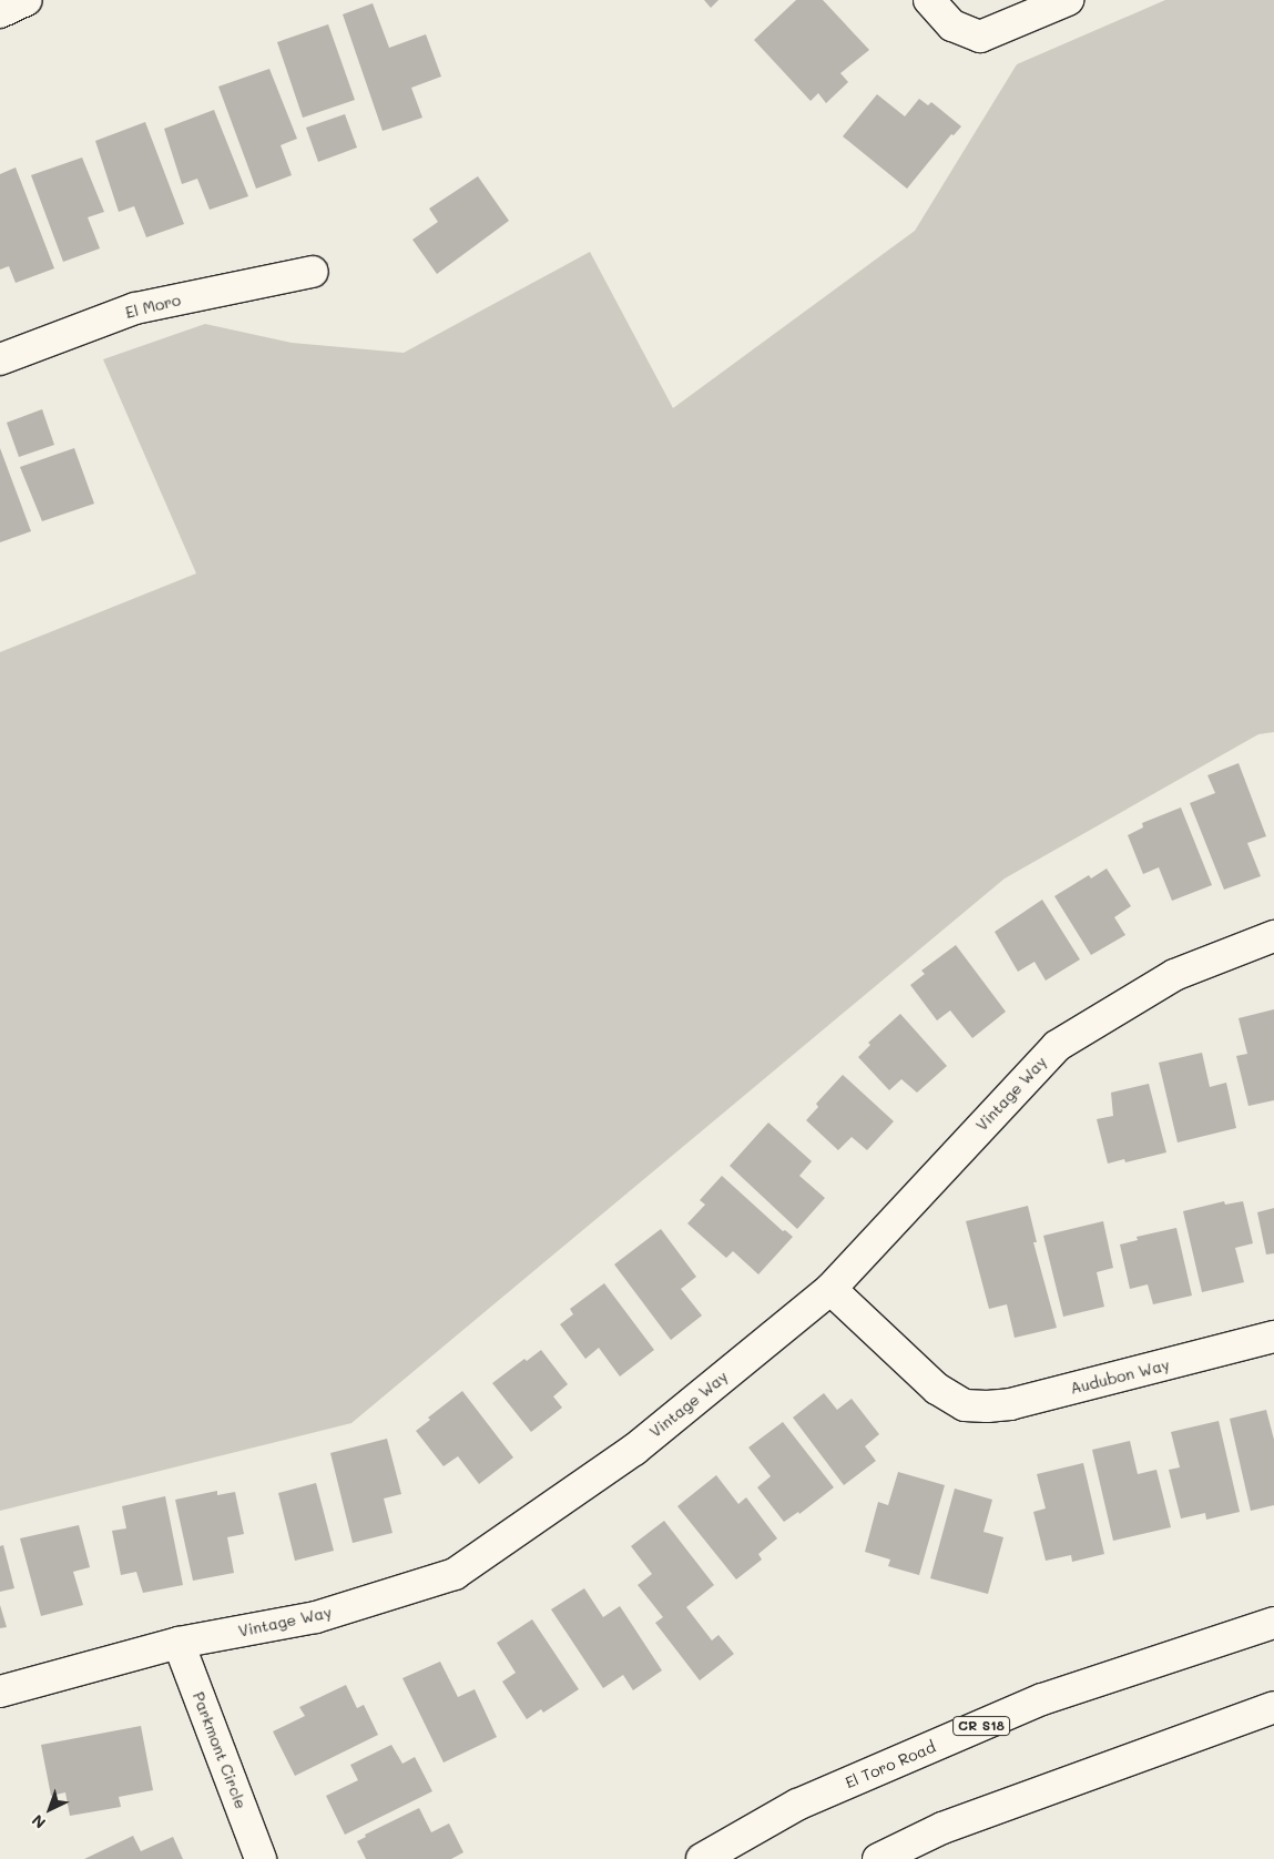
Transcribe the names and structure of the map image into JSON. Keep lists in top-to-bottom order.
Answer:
{
  "streets": {
    "street": [
      "El Moro",
      "Vintage Way",
      "Audubon Way",
      "CR S18",
      "Parkmont Circle",
      "El Toro Road"
    ]
  },
  "crossings": [
    ["Vintage Way", "Audubon Way"],
    ["Vintage Way", "Parkmont Circle"]
  ],
  "north": "bottom left"
}
